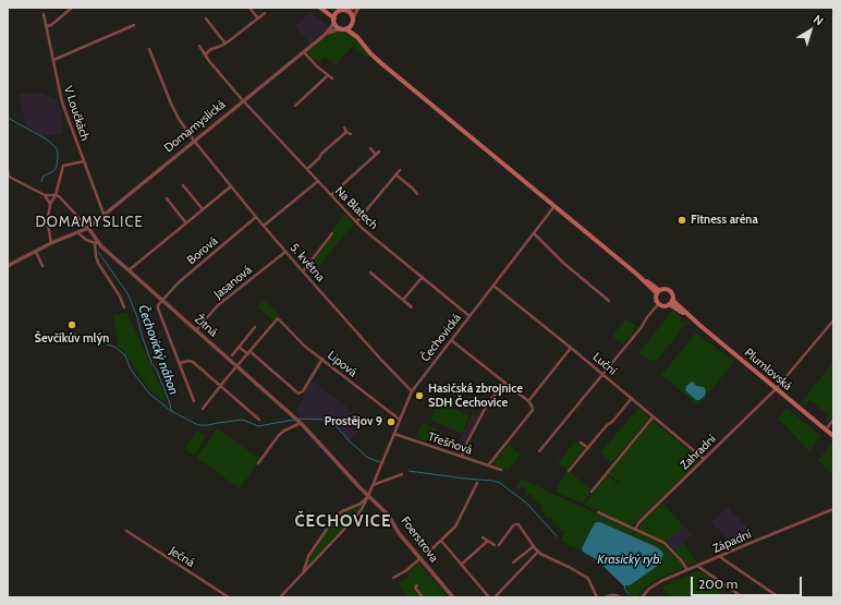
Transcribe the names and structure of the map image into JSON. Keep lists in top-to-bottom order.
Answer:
{
  "streets": {
    "main road": ["Plumlovská"],
    "street": [
      "V Loučkách",
      "Domamyslická",
      "Na Blatech",
      "Borová",
      "5. května",
      "Jasanová",
      "Žitná",
      "Čechovická",
      "Lipová",
      "Luční",
      "Třešňová",
      "Zahradní",
      "Foerstrova",
      "Západní",
      "Ječná"
    ]
  },
  "crossings": [
    ["V Loučkách", "Domamyslická"],
    ["Domamyslická", "Na Blatech"],
    ["Domamyslická", "5. května"],
    ["Domamyslická", "Žitná"],
    ["Na Blatech", "Čechovická"],
    ["Borová", "5. května"],
    ["Borová", "Žitná"],
    ["5. května", "Jasanová"],
    ["5. května", "Čechovická"],
    ["Jasanová", "Žitná"],
    ["Žitná", "Čechovická"],
    ["Žitná", "Foerstrova"],
    ["Čechovická", "Lipová"],
    ["Čechovická", "Luční"],
    ["Čechovická", "Plumlovská"],
    ["Čechovická", "Třešňová"],
    ["Čechovická", "Foerstrova"],
    ["Luční", "Zahradní"],
    ["Plumlovská", "Zahradní"]
  ],
  "districts": ["DOMAMYSLICE", "ČECHOVICE"],
  "water": ["Čechovický náhon", "Krasický ryb."],
  "places": [
    "Fitness aréna",
    "Ševčíkův mlýn",
    "Hasičská zbrojnice SDH Čechovice",
    "Prostějov 9"
  ],
  "scale_bar": "200 m",
  "north": "top right"
}
